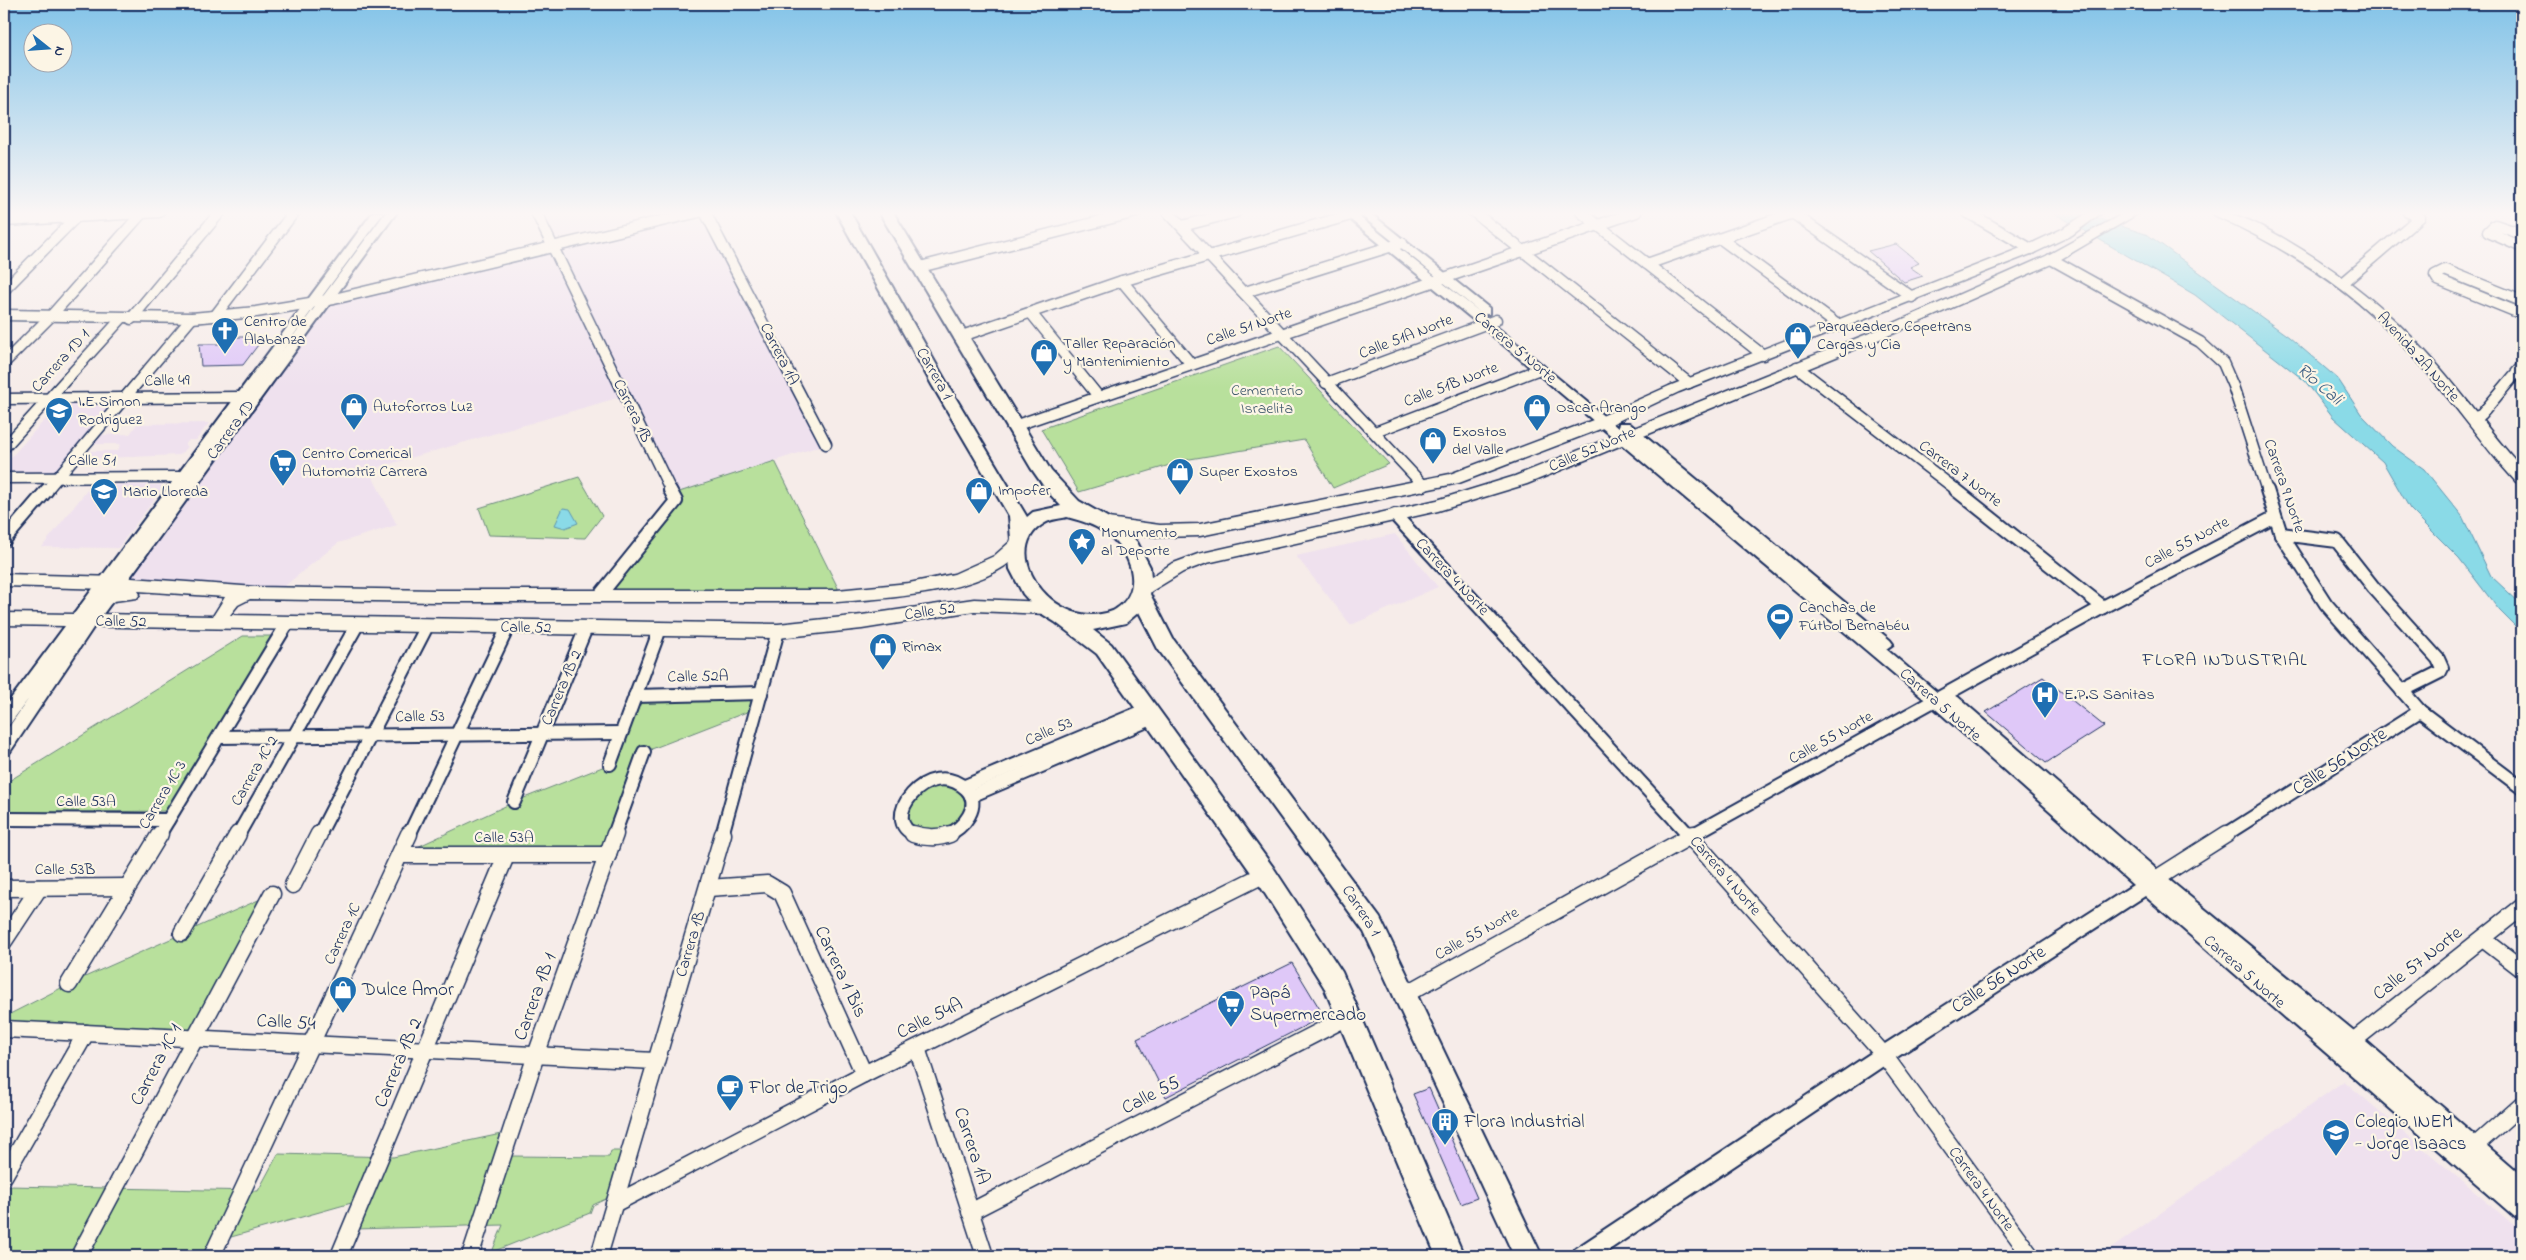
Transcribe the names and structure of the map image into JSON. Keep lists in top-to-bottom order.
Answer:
{
  "streets": {
    "main road": [
      "Avenida 2A Norte",
      "Carrera 1",
      "Calle 52 Norte",
      "Calle 52"
    ],
    "street": [
      "Calle 51 Norte",
      "Calle 51A Norte",
      "Carrera 5 Norte",
      "Carrera 1A",
      "Carrera 1D 1",
      "Calle 49",
      "Calle 51B Norte",
      "Carrera 1B",
      "Carrera 1D",
      "Calle 51",
      "Carrera 7 Norte",
      "Carrera 9 Norte",
      "Calle 55 Norte",
      "Carrera 4 Norte",
      "Calle 52A",
      "Carrera 1B 2",
      "Calle 53",
      "Calle 56 Norte",
      "Carrera 1C 2",
      "Carrera 1C 3",
      "Calle 53A",
      "Calle 53B",
      "Carrera 1C",
      "Calle 57 Norte",
      "Carrera 1 Bis",
      "Carrera 1B 1",
      "Calle 54A",
      "Calle 54",
      "Carrera 1C 1",
      "Calle 55"
    ]
  },
  "crossings": [
    ["Calle 51 Norte", "Carrera 5 Norte"],
    ["Calle 51A Norte", "Carrera 5 Norte"],
    ["Carrera 5 Norte", "Calle 51B Norte"],
    ["Carrera 5 Norte", "Calle 52 Norte"],
    ["Carrera 5 Norte", "Calle 55 Norte"],
    ["Carrera 5 Norte", "Calle 56 Norte"],
    ["Carrera 5 Norte", "Calle 57 Norte"],
    ["Carrera 1A", "Calle 54A"],
    ["Carrera 1A", "Calle 55"],
    ["Carrera 1D 1", "Calle 49"],
    ["Carrera 1", "Calle 52 Norte"],
    ["Carrera 1", "Calle 55 Norte"],
    ["Carrera 1", "Calle 52"],
    ["Calle 49", "Carrera 1D"],
    ["Carrera 1B", "Calle 52"],
    ["Carrera 1B", "Calle 52A"],
    ["Carrera 1B", "Carrera 1 Bis"],
    ["Carrera 1B", "Calle 54A"],
    ["Carrera 1B", "Calle 54"],
    ["Carrera 1D", "Calle 51"],
    ["Carrera 1D", "Calle 52"],
    ["Calle 52 Norte", "Carrera 7 Norte"],
    ["Calle 52 Norte", "Carrera 4 Norte"],
    ["Calle 52 Norte", "Calle 52"],
    ["Carrera 7 Norte", "Calle 55 Norte"],
    ["Carrera 9 Norte", "Calle 55 Norte"],
    ["Carrera 9 Norte", "Calle 56 Norte"],
    ["Calle 55 Norte", "Carrera 4 Norte"],
    ["Carrera 4 Norte", "Calle 56 Norte"],
    ["Calle 52", "Carrera 1B 2"],
    ["Calle 52", "Carrera 1C 2"],
    ["Calle 52", "Carrera 1C 3"],
    ["Calle 52", "Carrera 1C"],
    ["Carrera 1B 2", "Calle 53"],
    ["Carrera 1B 2", "Calle 53A"],
    ["Carrera 1B 2", "Calle 54"],
    ["Calle 53", "Carrera 1C 2"],
    ["Calle 53", "Carrera 1C 3"],
    ["Calle 53", "Carrera 1C"],
    ["Carrera 1C 3", "Calle 53A"],
    ["Carrera 1C 3", "Calle 53B"],
    ["Calle 53A", "Carrera 1C"],
    ["Calle 53A", "Carrera 1B 1"],
    ["Carrera 1C", "Calle 54"],
    ["Carrera 1 Bis", "Calle 54A"],
    ["Carrera 1B 1", "Calle 54"],
    ["Calle 54", "Carrera 1C 1"]
  ],
  "districts": ["FLORA INDUSTRIAL"],
  "water": ["Río Cali"],
  "parks": ["Cementerio Israelita"],
  "places": {
    "church": ["Centro de Alabanza"],
    "shop": [
      "Parqueadero Copetrans Cargas y Cia",
      "Taller Reparación y Mantenimiento",
      "Autoforros Luz",
      "Oscar Arango",
      "Exostos del Valle",
      "Super Exostos",
      "Impofer",
      "Rimax",
      "Dulce Amor"
    ],
    "school or university": ["I.E Simon Rodriguez", "Mario Lloreda", "Colegio INEM - Jorge Isaacs"],
    "supermarket": ["Centro Comerical Automotriz Carrera", "Papá Supermercado"],
    "place": ["Monumento al Deporte"],
    "sports": ["Canchas de Fútbol Bernabéu"],
    "hospital": ["E.P.S Sanitas"],
    "cafe": ["Flor de Trigo"],
    "building": ["Flora Industrial"]
  },
  "north": "right"
}
